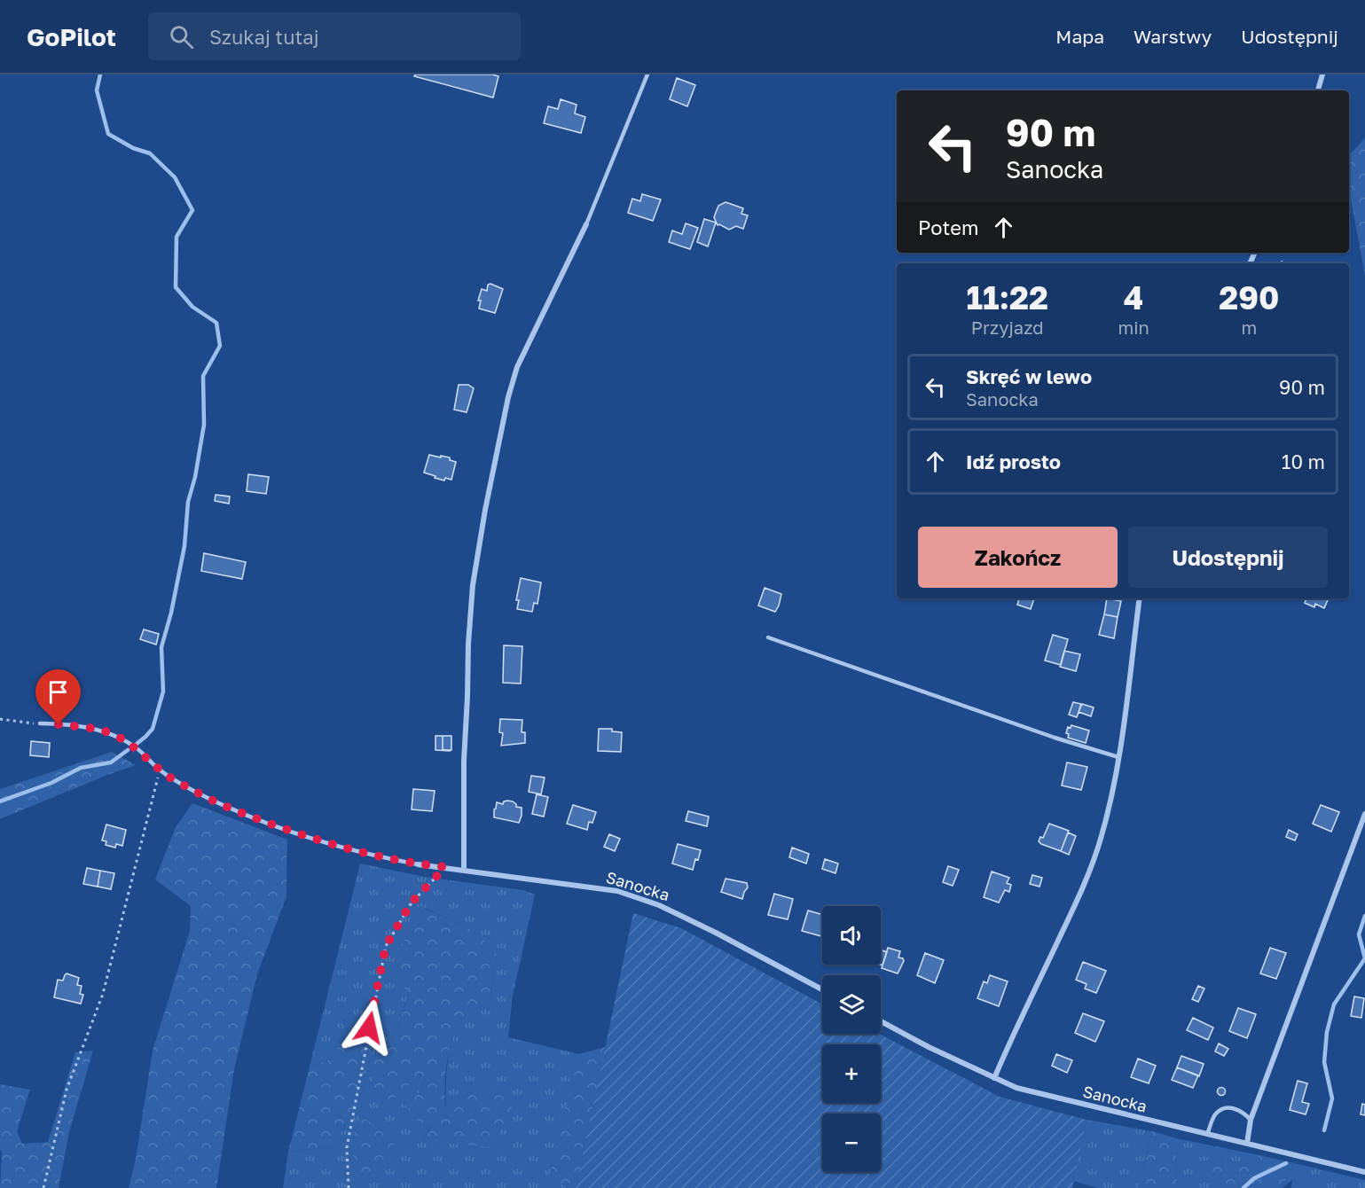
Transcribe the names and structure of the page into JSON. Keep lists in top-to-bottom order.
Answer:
{
  "streets": {
    "street": ["Sanocka"]
  },
  "page": {
    "header": "GoPilot",
    "search": "Szukaj tutaj",
    "nav": ["Mapa", "Warstwy", "Udostępnij"],
    "turn": ["90 m", "Sanocka"],
    "then": "Potem",
    "eta": [
      "11:22",
      "Przyjazd",
      "4",
      "min",
      "290",
      "m"
    ],
    "list": [
      {
        "name": "Skręć w lewo",
        "note": "Sanocka",
        "value": "90 m"
      },
      {
        "name": "Idź prosto",
        "value": "10 m"
      }
    ],
    "buttons": ["Zakończ", "Udostępnij"],
    "map_buttons": ["+", "−"]
  }
}
